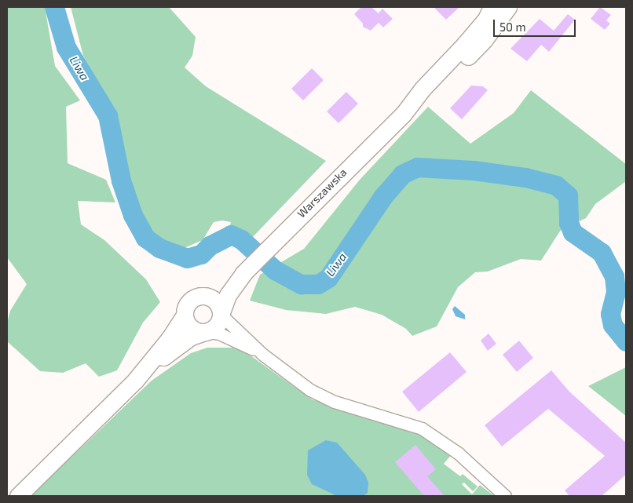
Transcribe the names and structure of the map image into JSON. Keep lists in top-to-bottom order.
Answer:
{
  "streets": {
    "main road": ["Warszawska"]
  },
  "water": ["Liwa"],
  "scale_bar": "50 m"
}
